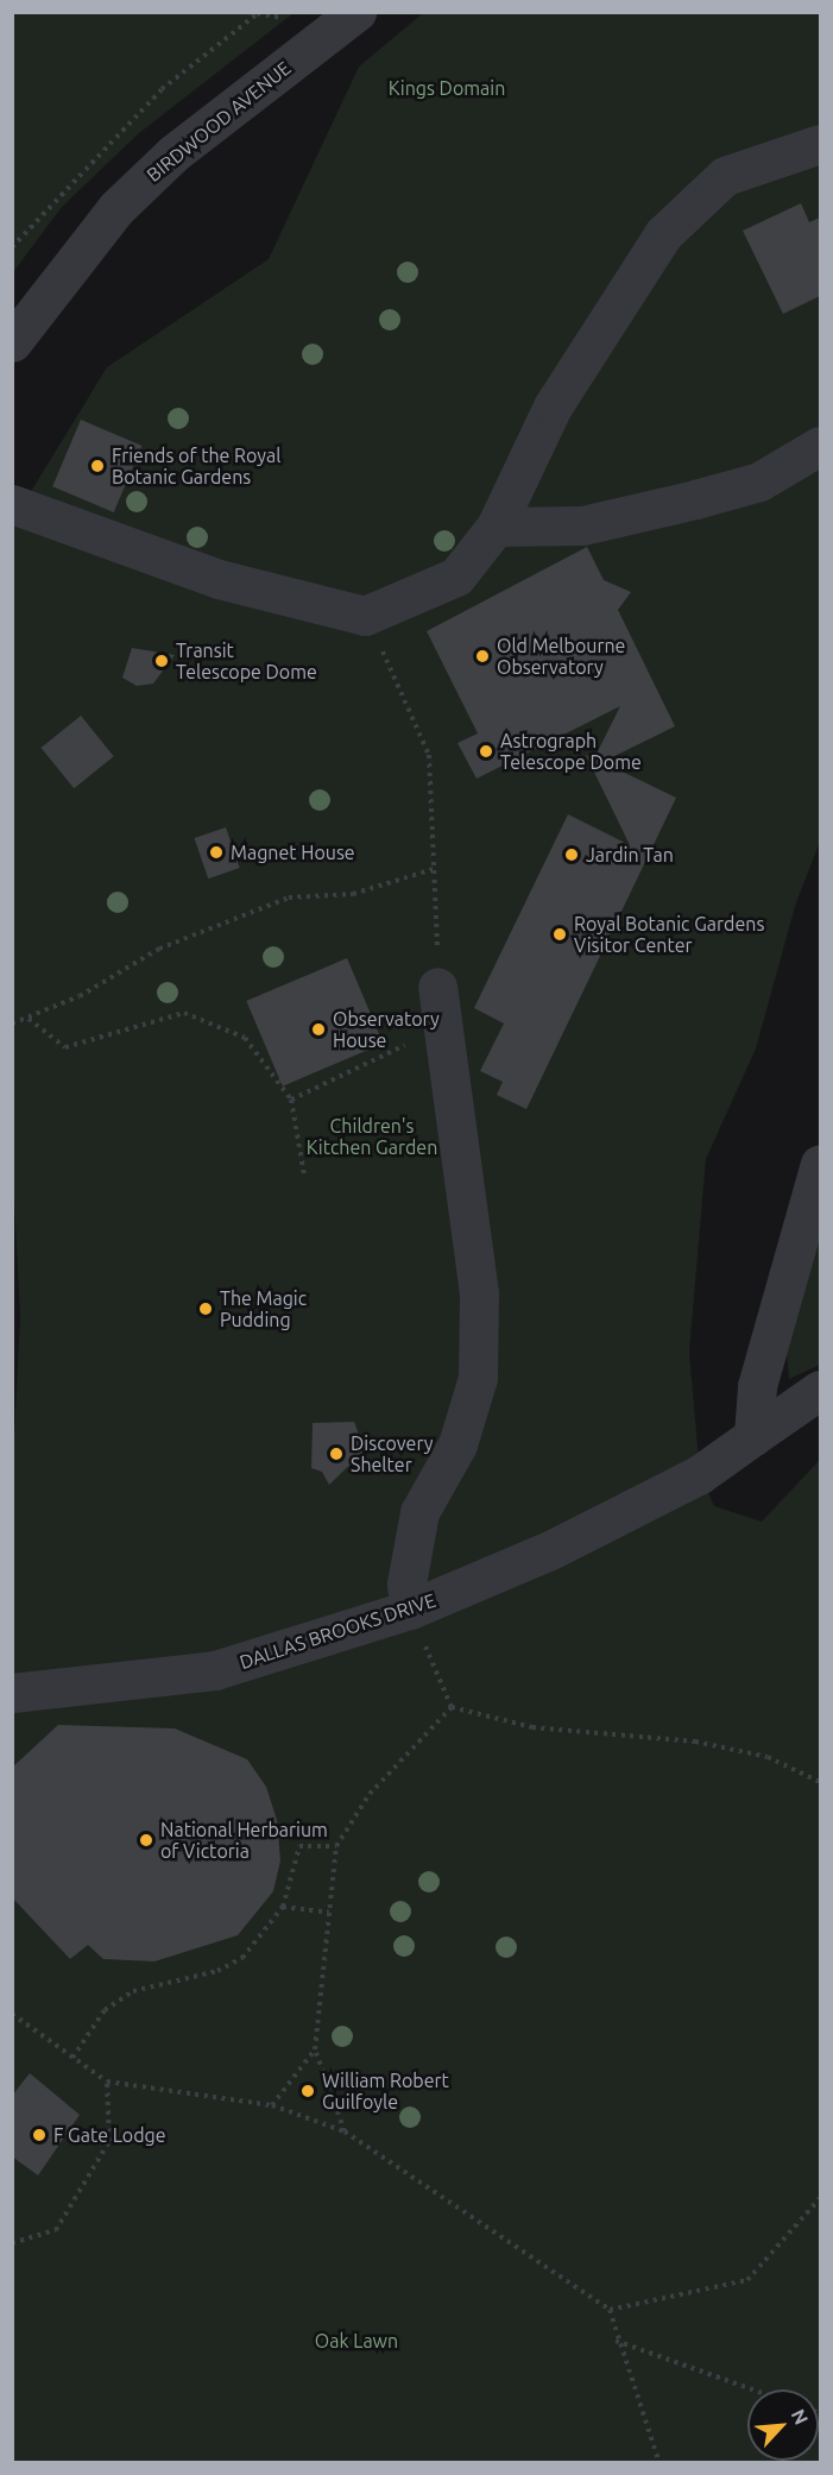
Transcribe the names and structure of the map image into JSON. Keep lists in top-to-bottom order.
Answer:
{
  "streets": {
    "street": ["BIRDWOOD AVENUE", "DALLAS BROOKS DRIVE"]
  },
  "parks": ["Kings Domain", "Children's Kitchen Garden", "Oak Lawn"],
  "places": [
    "Friends of the Royal Botanic Gardens",
    "Old Melbourne Observatory",
    "Transit Telescope Dome",
    "Astrograph Telescope Dome",
    "Magnet House",
    "Jardin Tan",
    "Royal Botanic Gardens Visitor Center",
    "Observatory House",
    "The Magic Pudding",
    "Discovery Shelter",
    "National Herbarium of Victoria",
    "William Robert Guilfoyle",
    "F Gate Lodge"
  ],
  "north": "top right"
}
